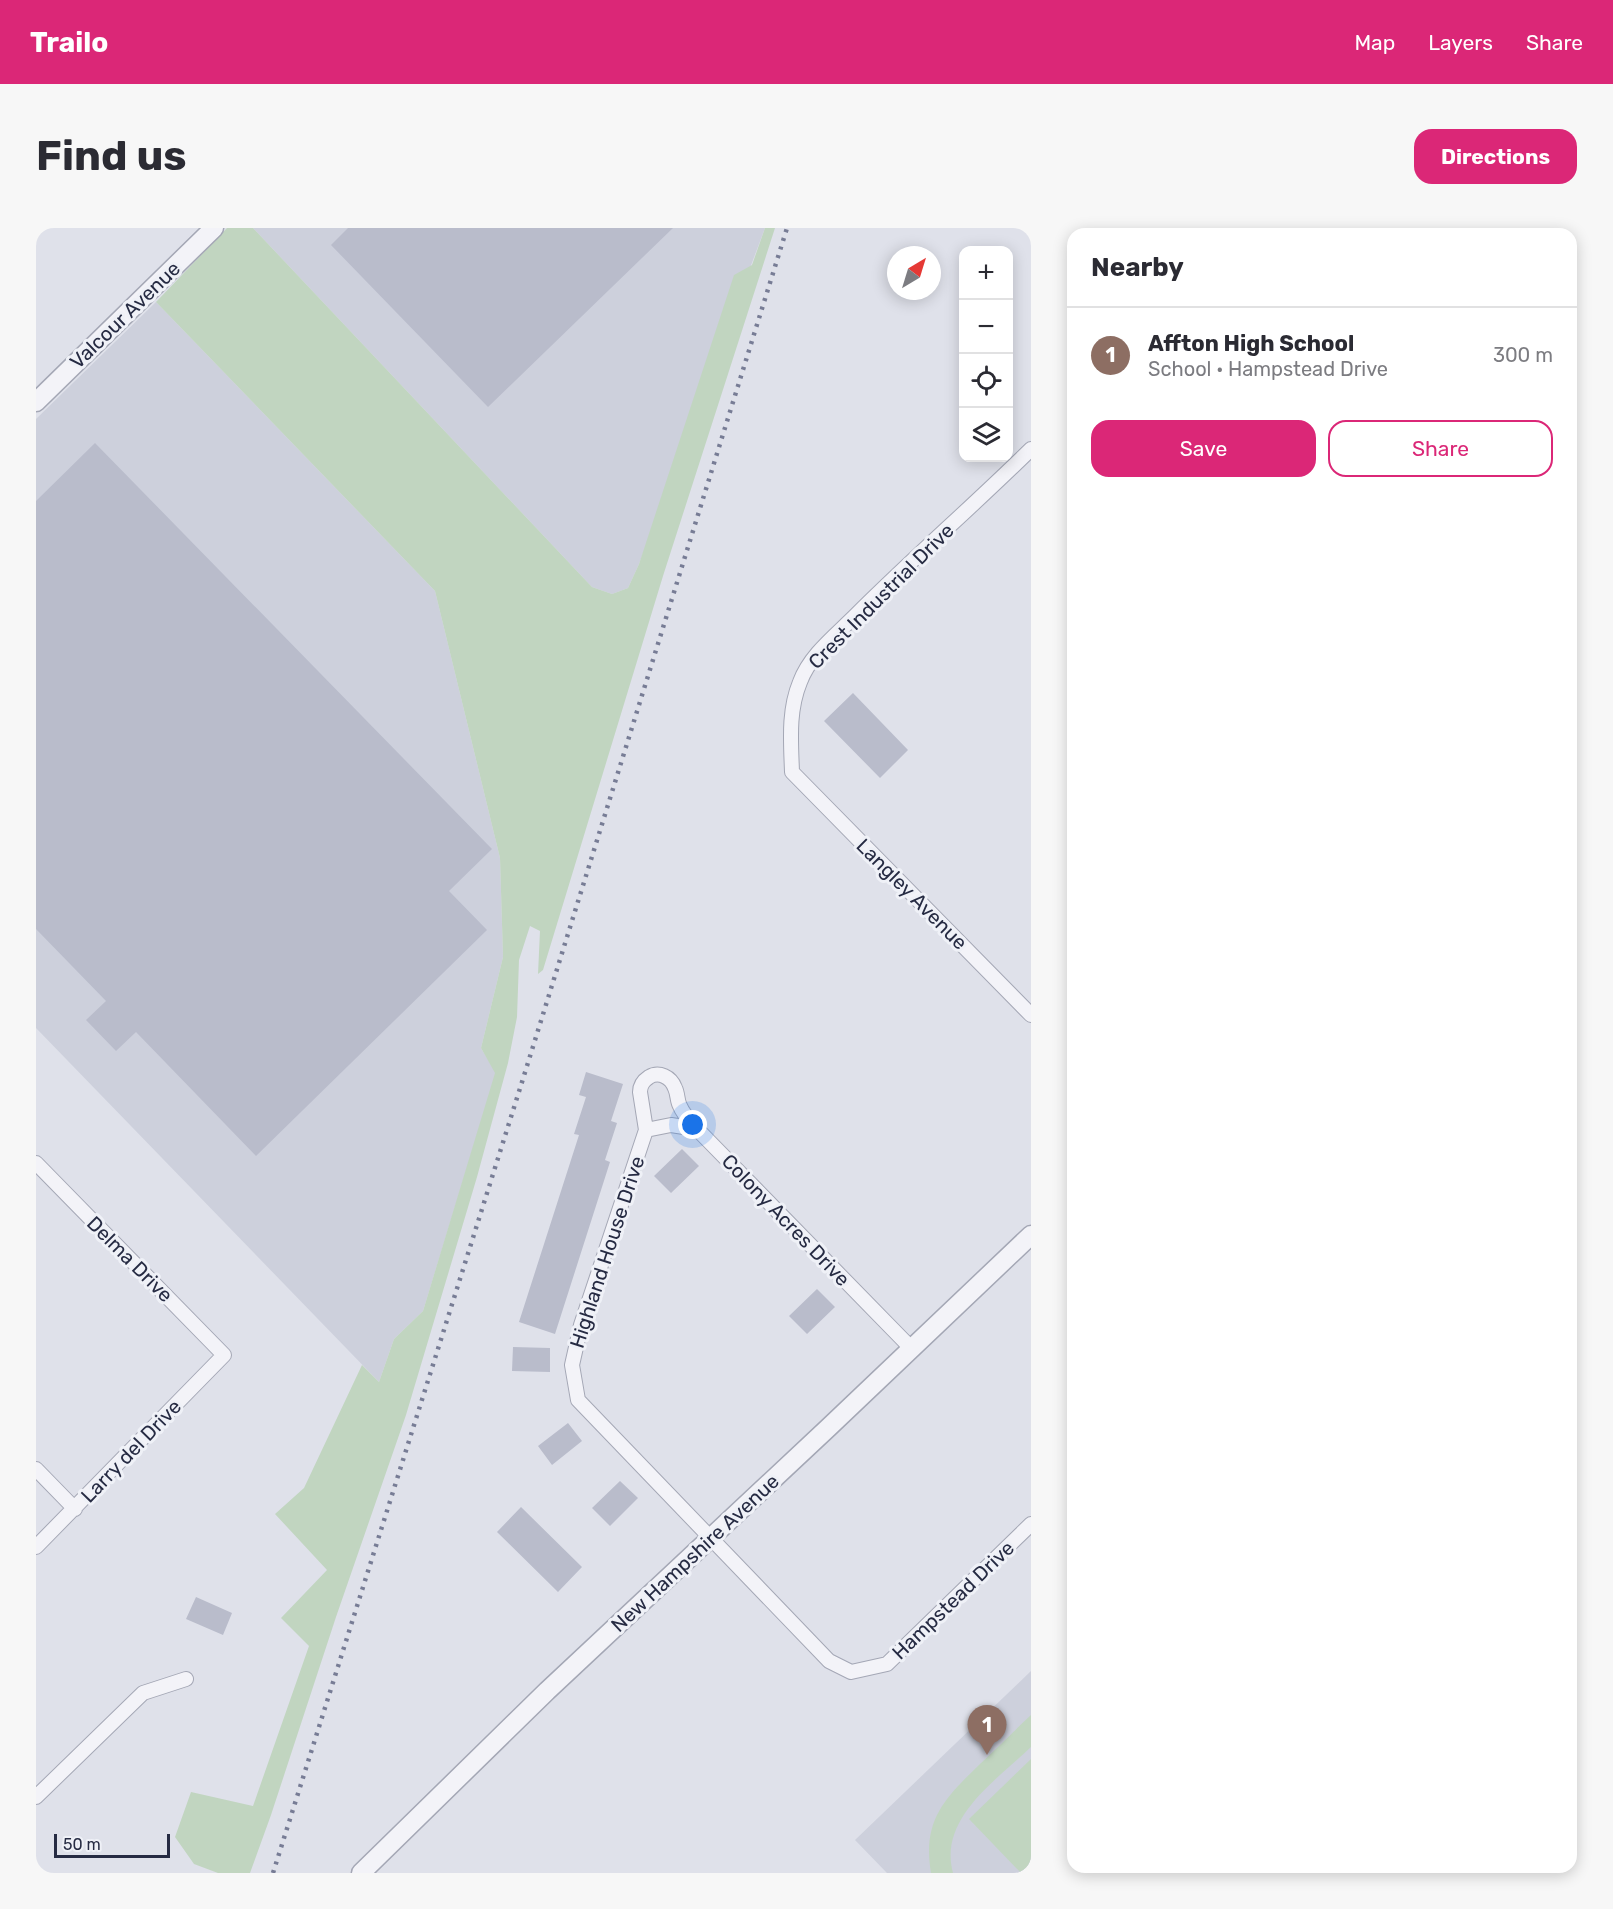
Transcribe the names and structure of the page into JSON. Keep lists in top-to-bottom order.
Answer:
{
  "streets": {
    "street": [
      "Valcour Avenue",
      "Crest Industrial Drive",
      "Langley Avenue",
      "Colony Acres Drive",
      "Highland House Drive",
      "Delma Drive",
      "Larry del Drive",
      "New Hampshire Avenue",
      "Hampstead Drive"
    ]
  },
  "crossings": [
    ["Crest Industrial Drive", "Langley Avenue"],
    ["Colony Acres Drive", "Highland House Drive"],
    ["Colony Acres Drive", "New Hampshire Avenue"],
    ["Highland House Drive", "New Hampshire Avenue"],
    ["Highland House Drive", "Hampstead Drive"],
    ["Delma Drive", "Larry del Drive"],
    ["New Hampshire Avenue", "Hampstead Drive"]
  ],
  "scale_bar": "50 m",
  "north": "top right",
  "page": {
    "header": "Trailo",
    "nav": ["Map", "Layers", "Share"],
    "buttons": [
      "Directions",
      ["Save", "Share"]
    ],
    "title": "Find us",
    "heading": "Nearby",
    "map_buttons": ["+", "−"],
    "list": [
      {
        "mark": "1",
        "name": "Affton High School",
        "note": "School · Hampstead Drive",
        "value": "300 m"
      }
    ],
    "pins": "1",
    "scale": "50 m"
  }
}
